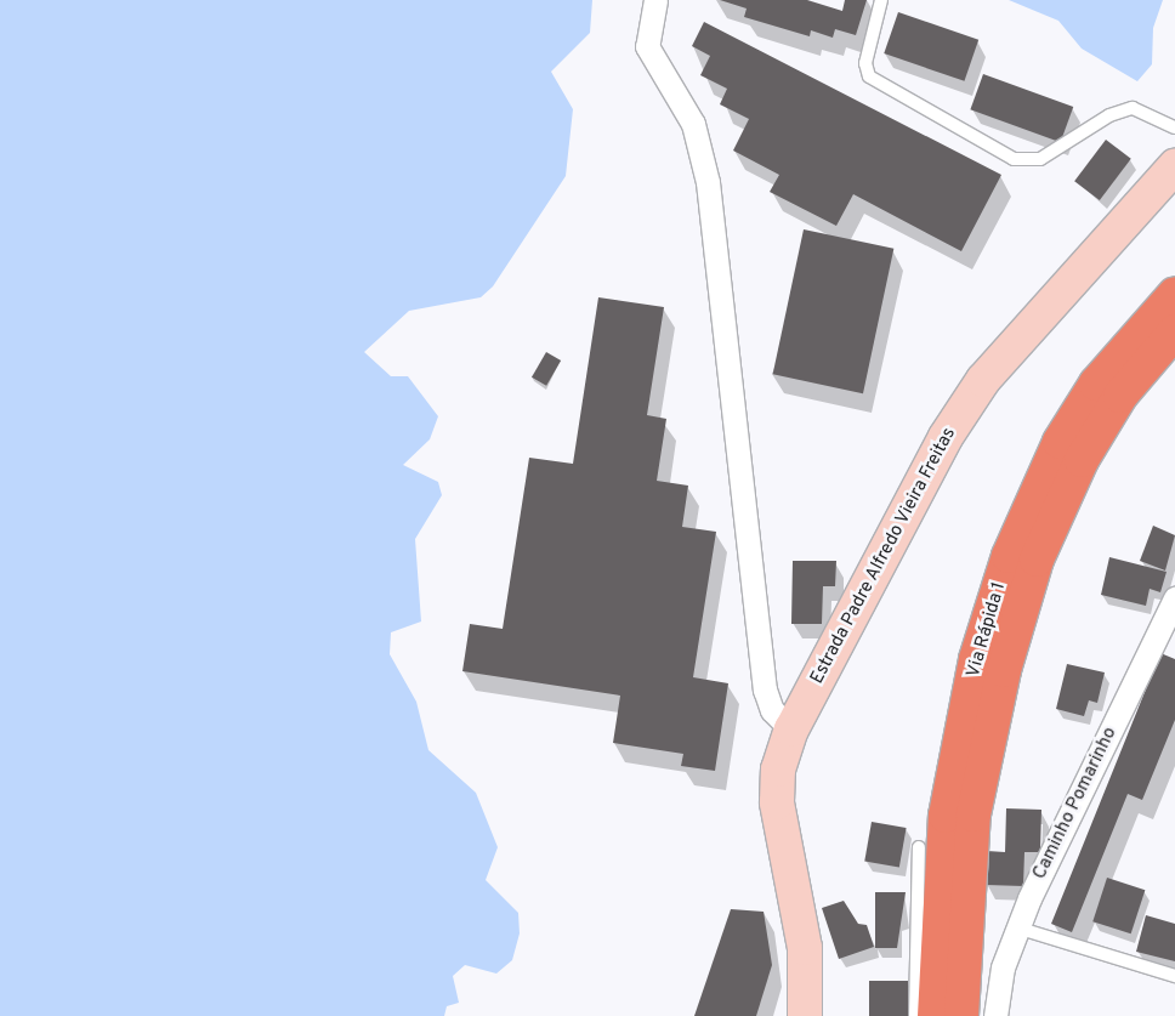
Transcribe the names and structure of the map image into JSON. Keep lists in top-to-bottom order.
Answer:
{
  "streets": {
    "highway": ["Via Rápida 1"],
    "main road": ["Estrada Padre Alfredo Vieira Freitas"],
    "street": ["Caminho Pomarinho"]
  }
}
